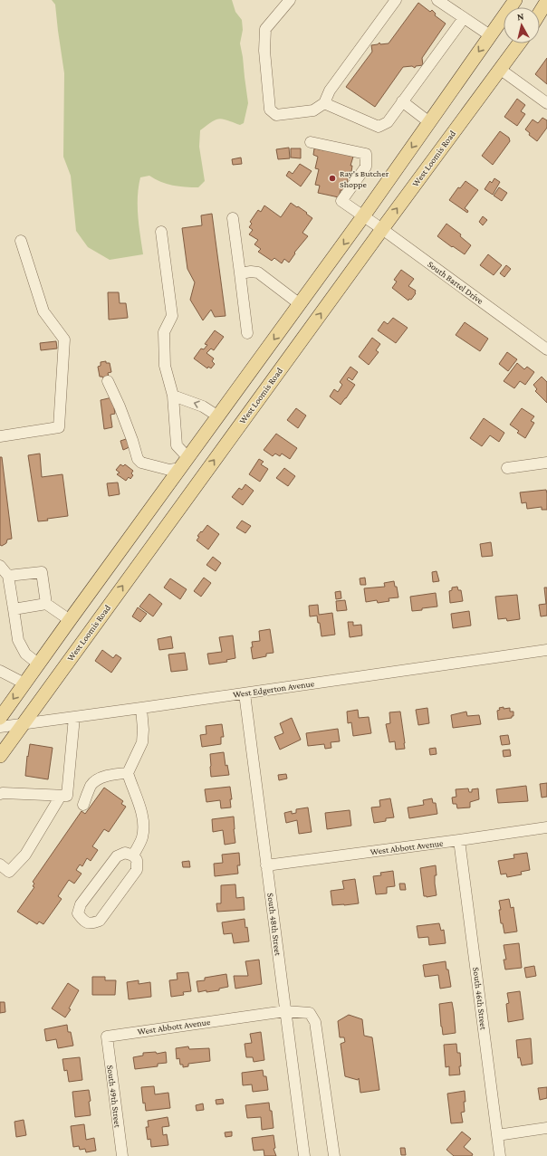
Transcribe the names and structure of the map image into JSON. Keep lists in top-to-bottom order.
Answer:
{
  "streets": {
    "main road": ["West Loomis Road"],
    "street": [
      "South Bartel Drive",
      "West Edgerton Avenue",
      "West Abbott Avenue",
      "South 48th Street",
      "South 46th Street",
      "South 49th Street"
    ]
  },
  "crossings": [
    ["West Loomis Road", "South Bartel Drive"],
    ["West Loomis Road", "West Edgerton Avenue"],
    ["West Edgerton Avenue", "South 48th Street"],
    ["West Abbott Avenue", "South 48th Street"],
    ["West Abbott Avenue", "South 46th Street"],
    ["West Abbott Avenue", "South 49th Street"]
  ],
  "places": ["Ray's Butcher Shoppe"],
  "north": "top"
}
